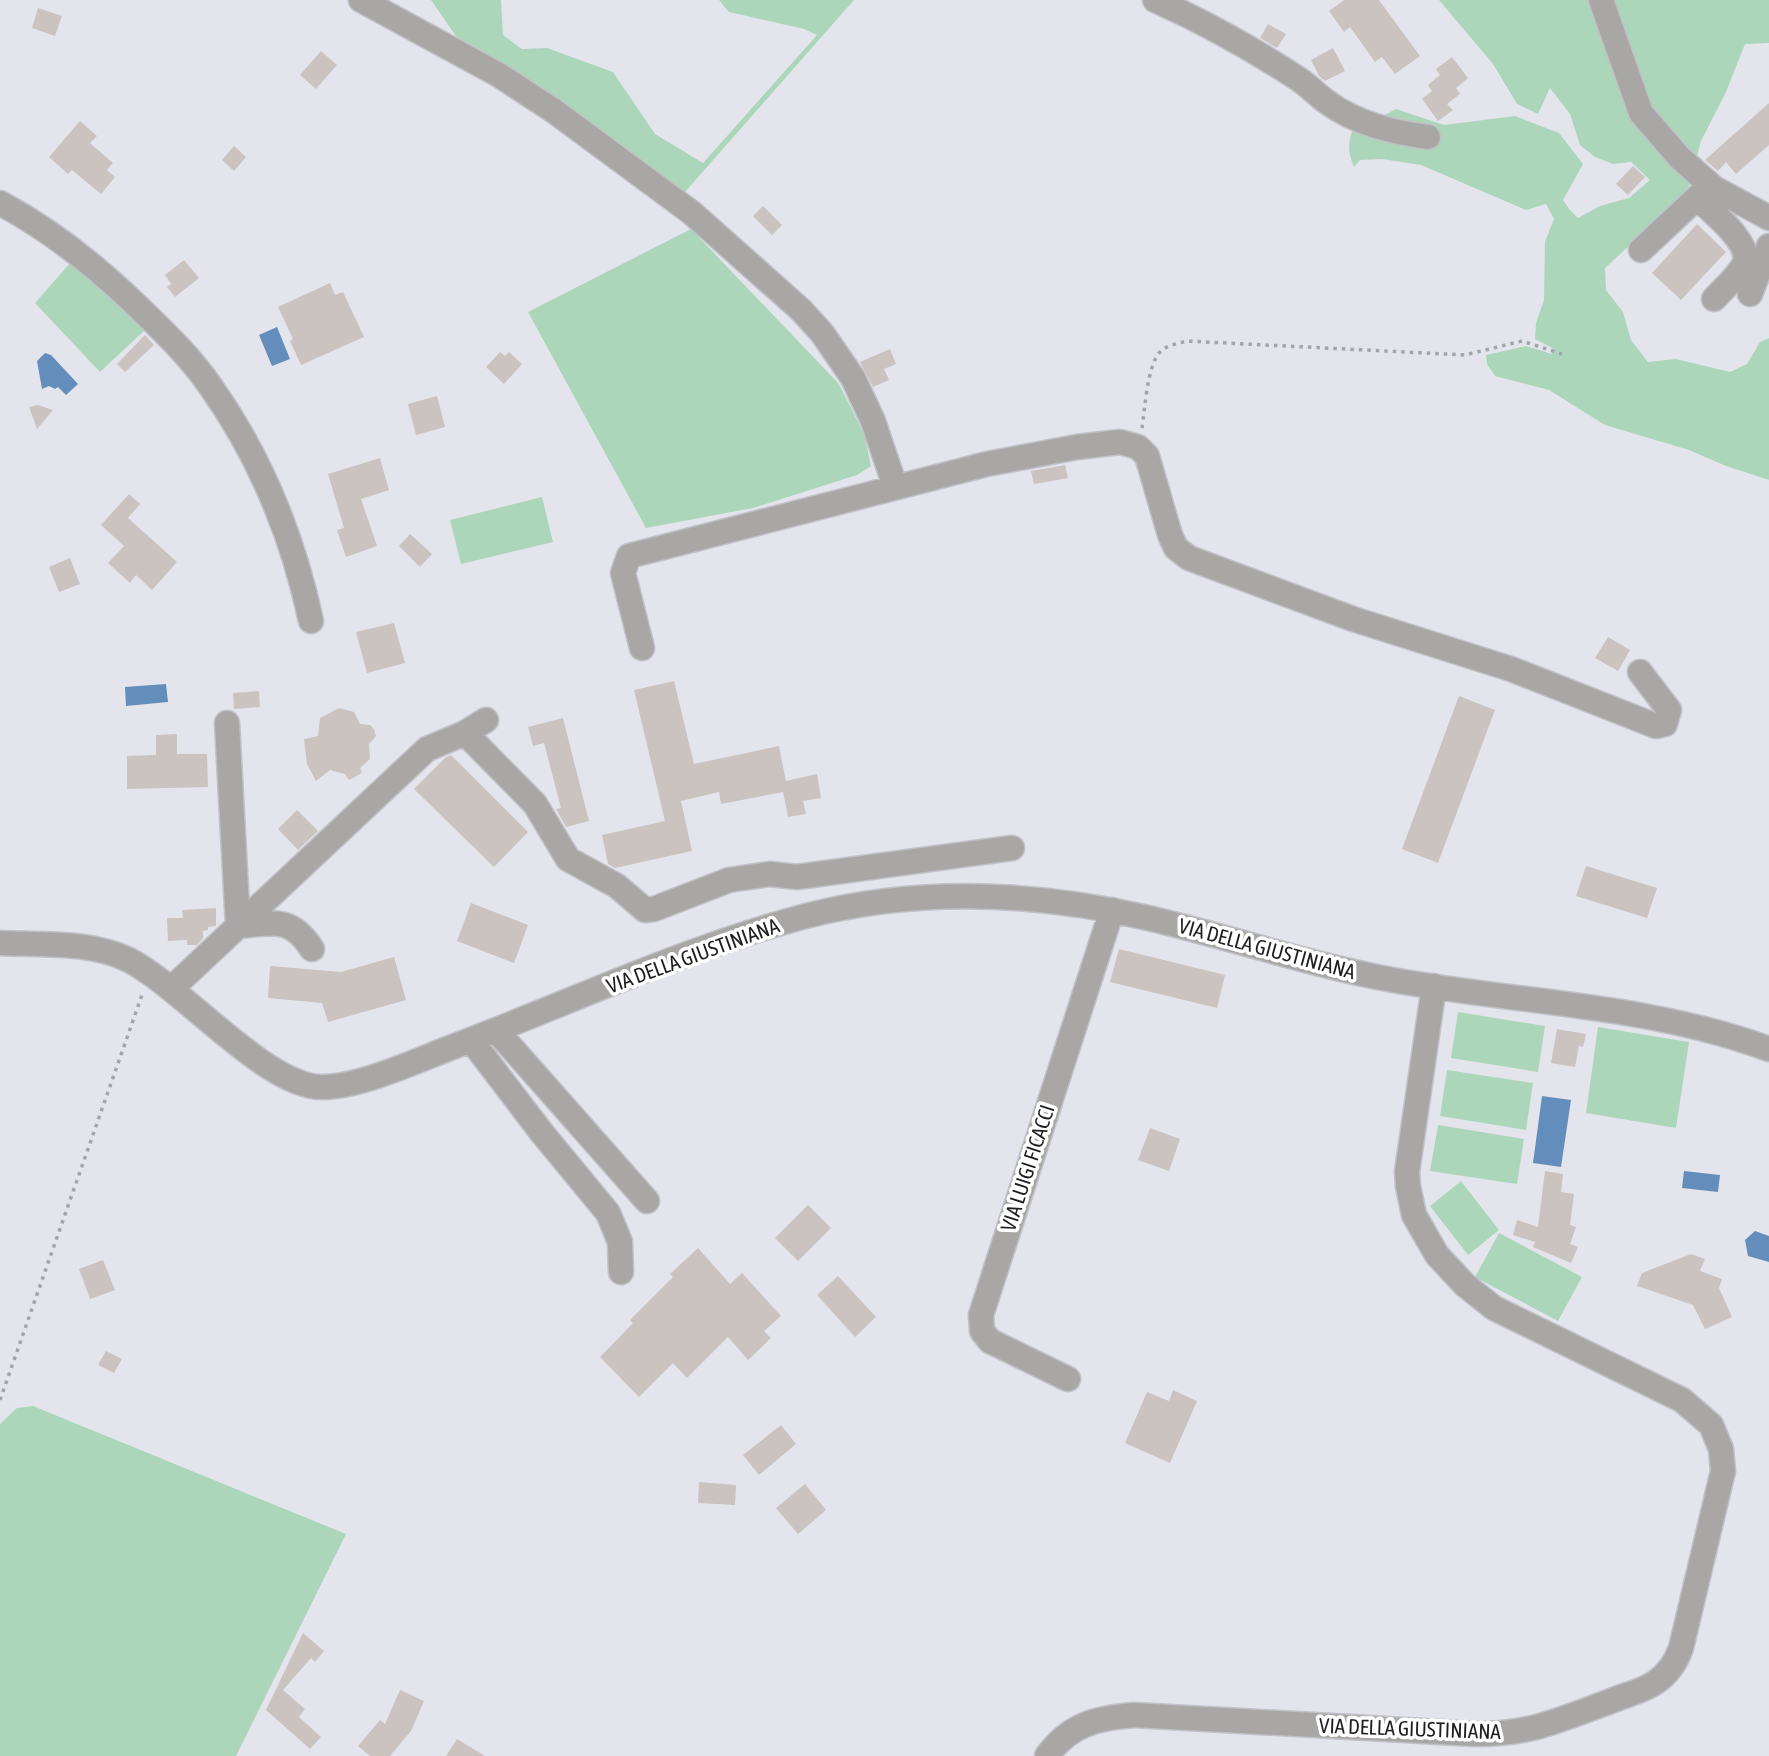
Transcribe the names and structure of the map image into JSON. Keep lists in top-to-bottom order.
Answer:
{
  "streets": {
    "street": ["VIA DELLA GIUSTINIANA", "VIA LUIGI FICACCI"]
  },
  "crossings": [
    ["VIA DELLA GIUSTINIANA", "VIA LUIGI FICACCI"]
  ]
}
